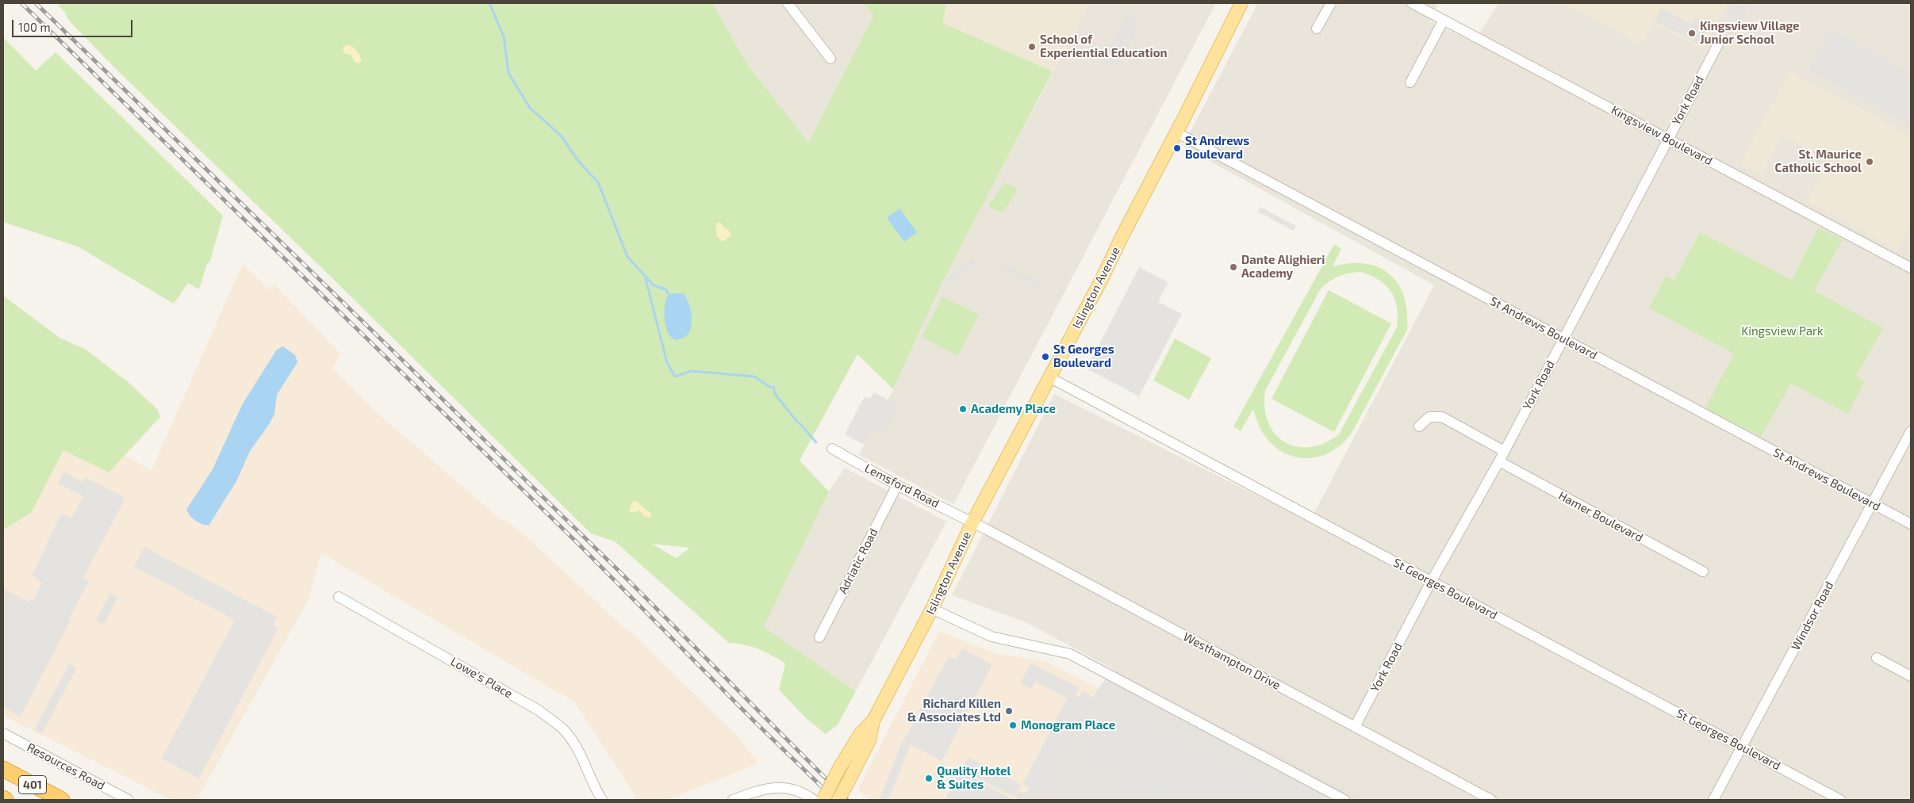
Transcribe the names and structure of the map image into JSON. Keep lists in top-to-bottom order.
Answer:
{
  "streets": {
    "highway": ["401"],
    "main road": ["Islington Avenue"],
    "street": [
      "York Road",
      "Kingsview Boulevard",
      "St Andrews Boulevard",
      "Lemsford Road",
      "Hamer Boulevard",
      "Adriatic Road",
      "St Georges Boulevard",
      "Windsor Road",
      "Westhampton Drive",
      "Lowe's Place",
      "Resources Road"
    ]
  },
  "crossings": [
    ["York Road", "Kingsview Boulevard"],
    ["York Road", "St Andrews Boulevard"],
    ["York Road", "Hamer Boulevard"],
    ["York Road", "St Georges Boulevard"],
    ["York Road", "Westhampton Drive"],
    ["Islington Avenue", "St Andrews Boulevard"],
    ["Islington Avenue", "Lemsford Road"],
    ["Islington Avenue", "St Georges Boulevard"],
    ["Islington Avenue", "Westhampton Drive"],
    ["St Andrews Boulevard", "Windsor Road"],
    ["Lemsford Road", "Adriatic Road"],
    ["Lemsford Road", "Westhampton Drive"],
    ["St Georges Boulevard", "Windsor Road"]
  ],
  "parks": ["Kingsview Park"],
  "places": [
    "Kingsview Village Junior School",
    "School of Experiential Education",
    "St Andrews Boulevard",
    "St. Maurice Catholic School",
    "Dante Alighieri Academy",
    "St Georges Boulevard",
    "Academy Place",
    "Richard Killen & Associates Ltd",
    "Monogram Place",
    "Quality Hotel & Suites"
  ],
  "scale_bar": "100 m"
}
